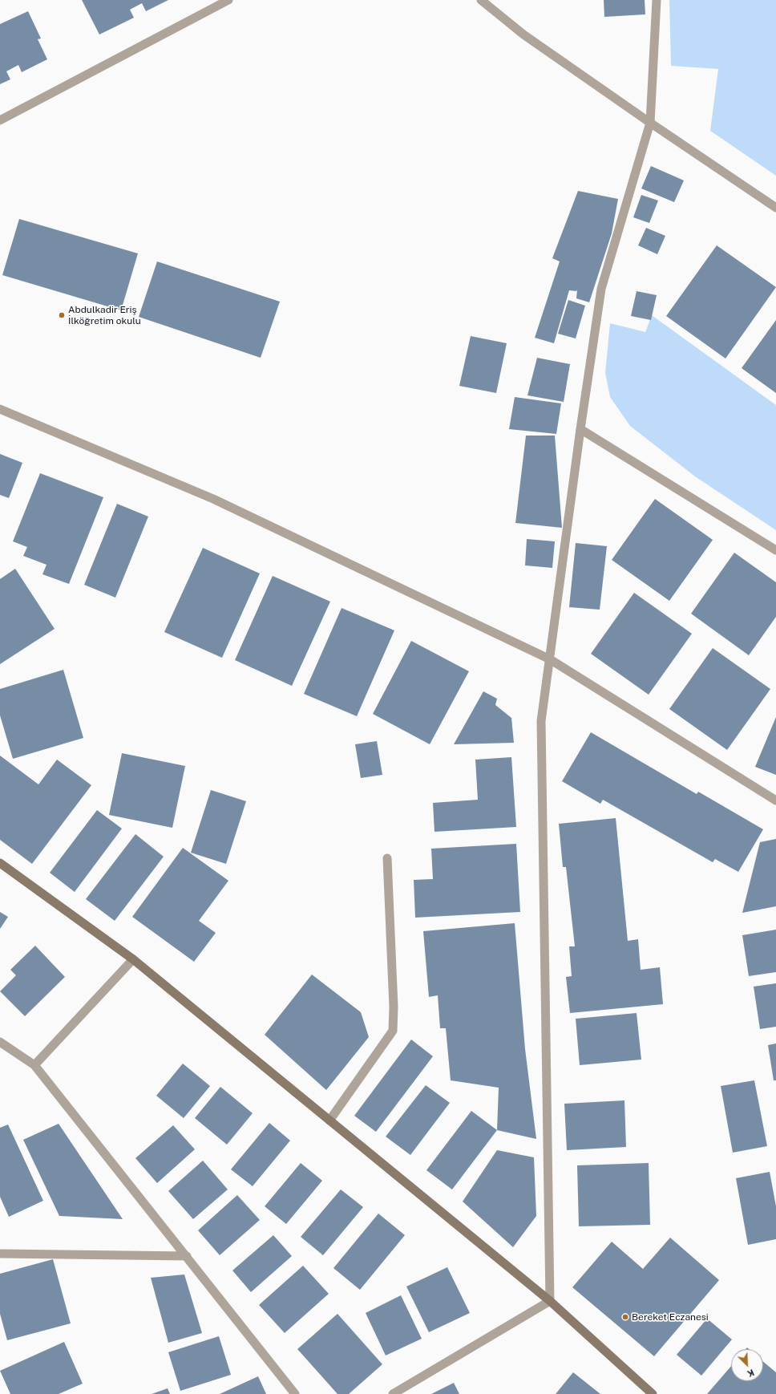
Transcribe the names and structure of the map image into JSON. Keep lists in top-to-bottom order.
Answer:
{
  "places": ["Abdulkadir Eriş İlköğretim okulu", "Bereket Eczanesi"],
  "north": "bottom right"
}
